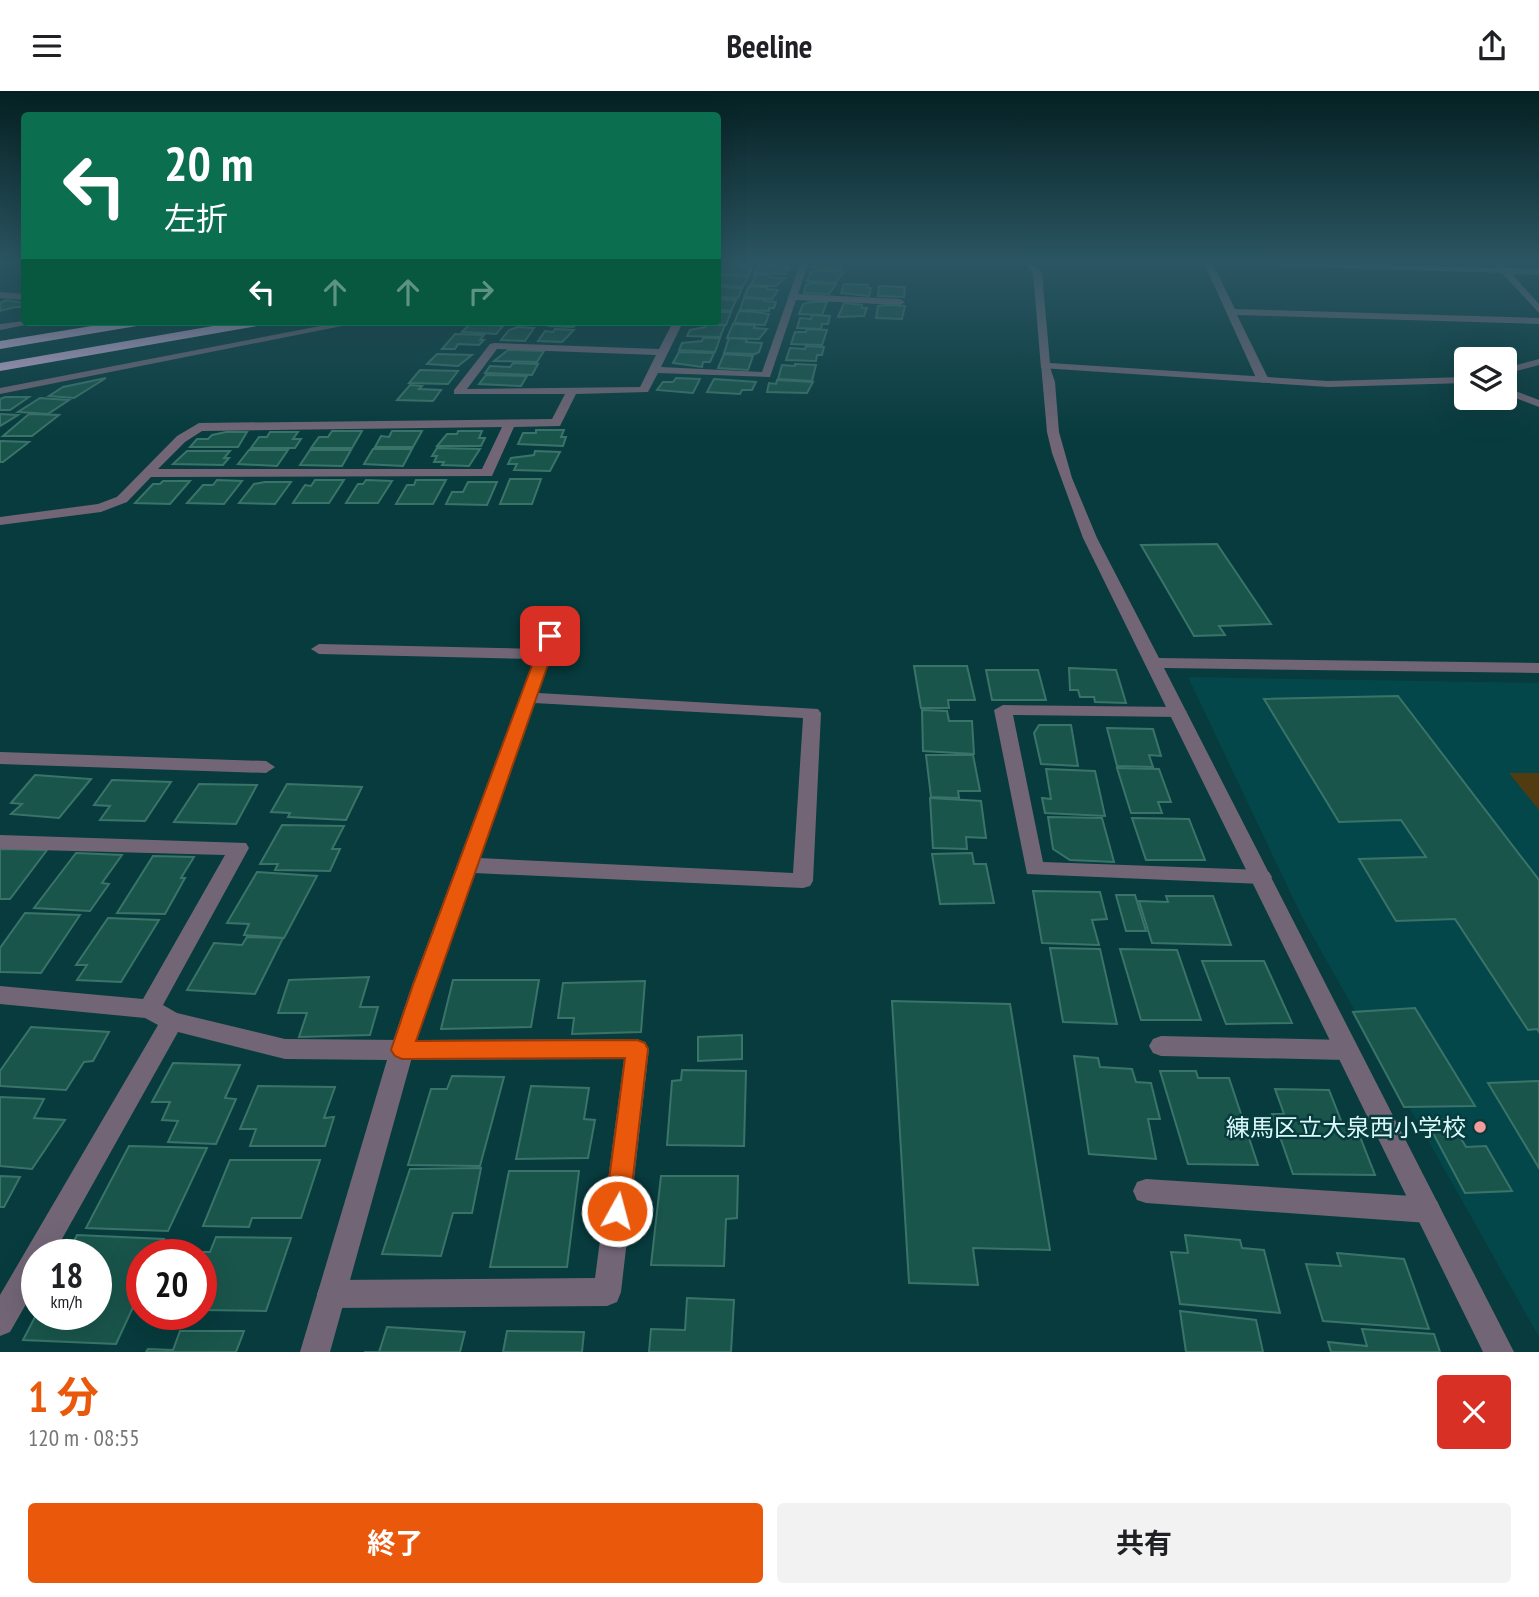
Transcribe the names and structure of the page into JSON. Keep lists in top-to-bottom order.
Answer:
{
  "places": ["練馬区立大泉西小学校"],
  "page": {
    "header": "Beeline",
    "turn": ["20 m", "左折"],
    "speed": "18 km/h",
    "limit": "20",
    "heading": ["1 分", "120 m · 08:55"],
    "buttons": ["終了", "共有"]
  }
}
